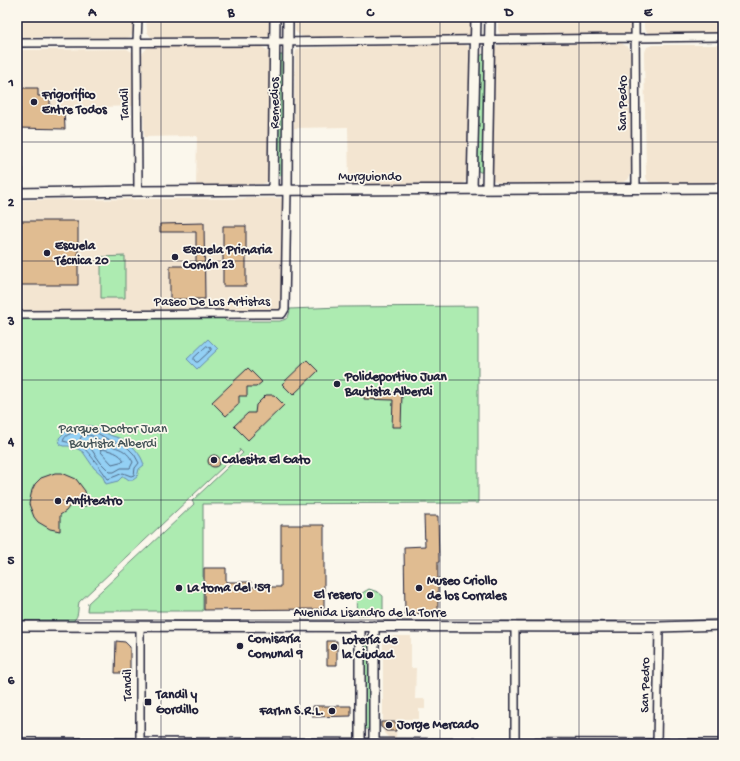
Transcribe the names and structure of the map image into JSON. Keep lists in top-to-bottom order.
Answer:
{
  "streets": {
    "street": [
      "Remedios",
      "San Pedro",
      "Tandil",
      "Murguiondo",
      "Paseo De Los Artistas",
      "Avenida Lisandro de la Torre"
    ]
  },
  "crossings": [
    ["Remedios", "Murguiondo"],
    ["Remedios", "Paseo De Los Artistas"],
    ["San Pedro", "Murguiondo"],
    ["San Pedro", "Avenida Lisandro de la Torre"],
    ["Tandil", "Murguiondo"],
    ["Tandil", "Avenida Lisandro de la Torre"],
    ["Murguiondo", "Paseo De Los Artistas"]
  ],
  "parks": ["Parque Doctor Juan Bautista Alberdi"],
  "places": {
    "other": [
      "Frigorifico Entre Todos",
      "Escuela Técnica 20",
      "Escuela Primaria Común 23",
      "Polideportivo Juan Bautista Alberdi",
      "Calesita El Gato",
      "Anfiteatro",
      "La toma del '59",
      "Museo Criollo de los Corrales",
      "El resero",
      "Comisaría Comunal 9",
      "Lotería de la Ciudad",
      "Farhn S.R.L.",
      "Jorge Mercado"
    ],
    "transit": ["Tandil y Gordillo"]
  },
  "grid": {
    "columns": [
      "A",
      "B",
      "C",
      "D",
      "E"
    ],
    "rows": [
      "1",
      "2",
      "3",
      "4",
      "5",
      "6"
    ]
  }
}
